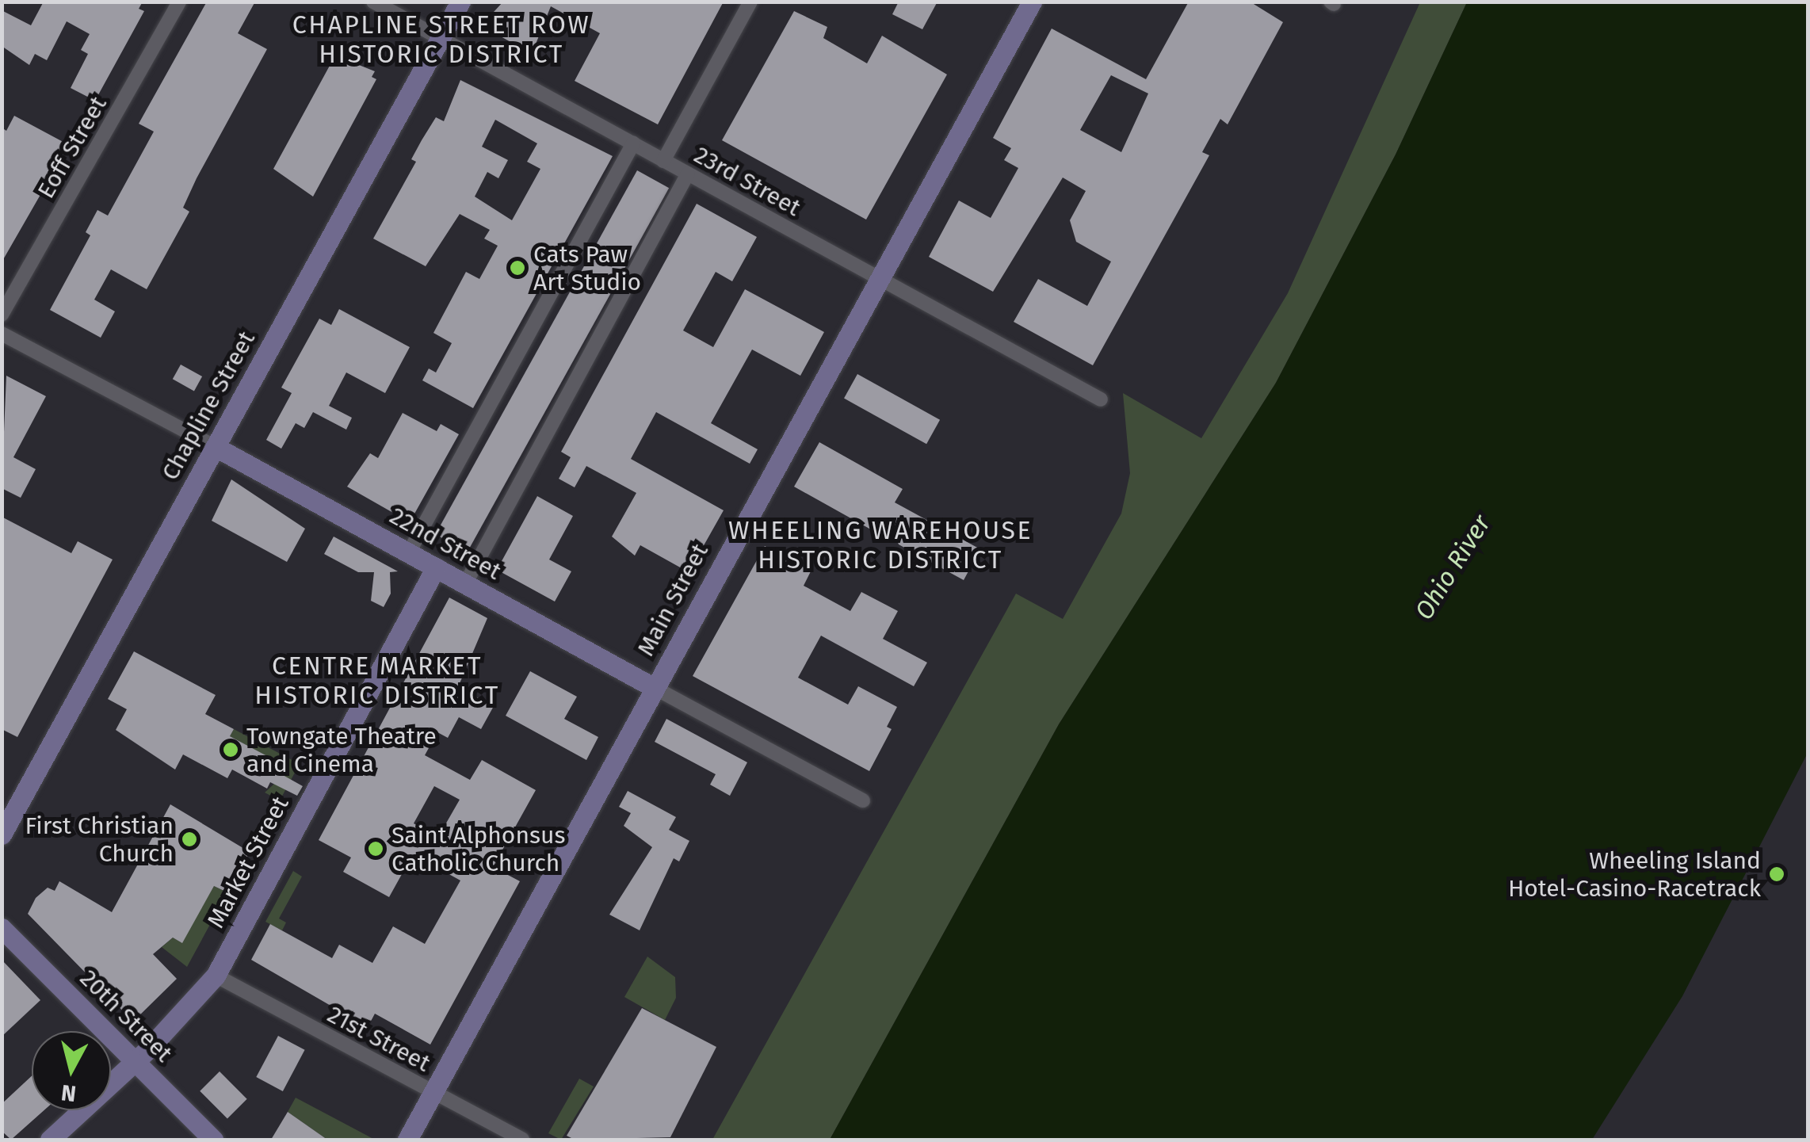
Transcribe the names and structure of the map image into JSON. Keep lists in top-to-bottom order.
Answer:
{
  "streets": {
    "street": [
      "Eoff Street",
      "23rd Street",
      "Chapline Street",
      "22nd Street",
      "Main Street",
      "Market Street",
      "20th Street",
      "21st Street"
    ]
  },
  "crossings": [
    ["23rd Street", "Chapline Street"],
    ["23rd Street", "Main Street"],
    ["Chapline Street", "22nd Street"],
    ["22nd Street", "Main Street"],
    ["22nd Street", "Market Street"],
    ["Main Street", "21st Street"],
    ["Market Street", "20th Street"],
    ["Market Street", "21st Street"]
  ],
  "districts": ["CHAPLINE STREET ROW HISTORIC DISTRICT", "WHEELING WAREHOUSE HISTORIC DISTRICT", "CENTRE MARKET HISTORIC DISTRICT"],
  "water": ["Ohio River"],
  "places": [
    "Cats Paw Art Studio",
    "Towngate Theatre and Cinema",
    "First Christian Church",
    "Saint Alphonsus Catholic Church",
    "Wheeling Island Hotel-Casino-Racetrack"
  ],
  "north": "bottom"
}
